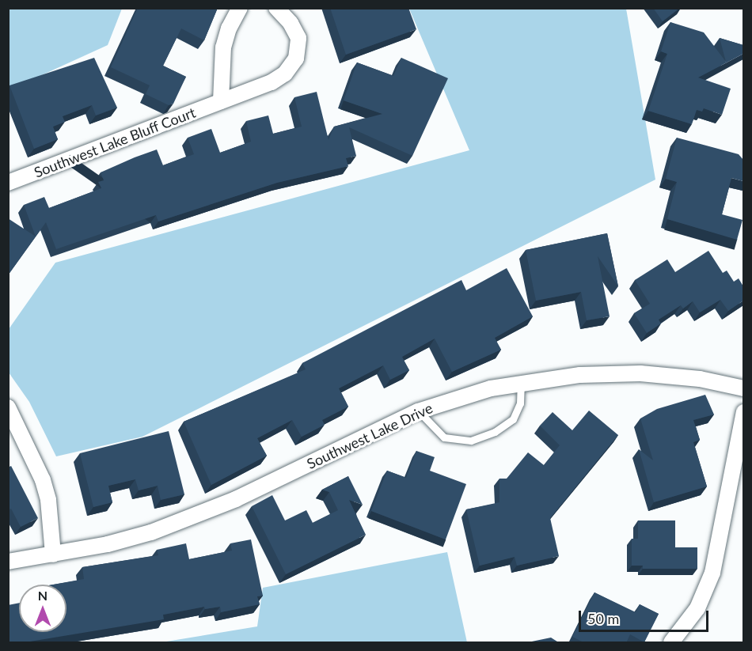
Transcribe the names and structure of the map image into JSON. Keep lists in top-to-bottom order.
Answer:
{
  "streets": {
    "street": ["Southwest Lake Bluff Court", "Southwest Lake Drive"]
  },
  "scale_bar": "50 m",
  "north": "top"
}
